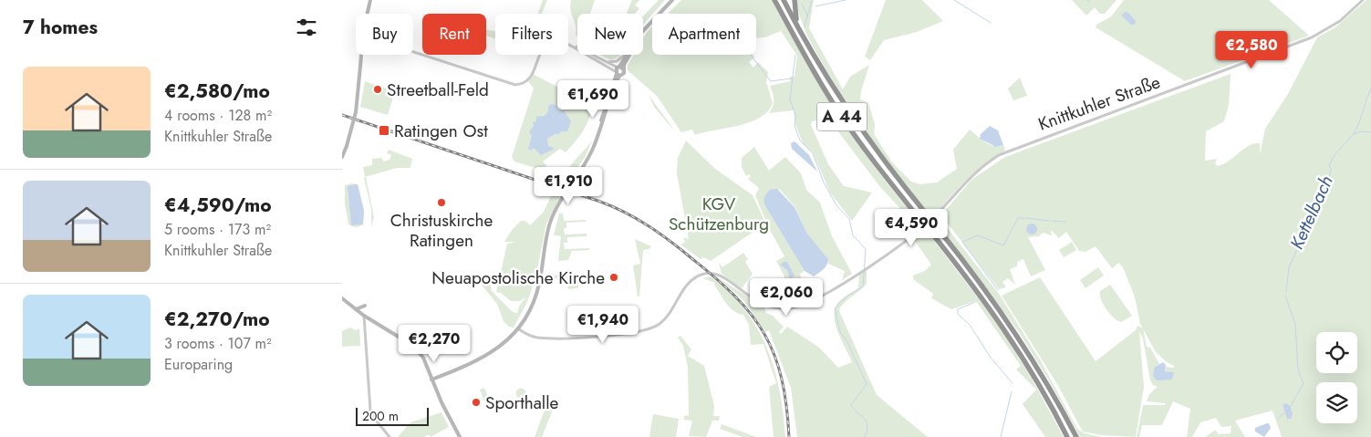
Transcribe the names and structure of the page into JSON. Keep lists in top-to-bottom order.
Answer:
{
  "streets": {
    "highway": ["A 44"],
    "street": ["Knittkuhler Straße"]
  },
  "water": ["Kettelbach"],
  "parks": ["KGV Schützenburg"],
  "places": {
    "other": [
      "Streetball-Feld",
      "Christuskirche Ratingen",
      "Neuapostolische Kirche",
      "Sporthalle"
    ],
    "transit": ["Ratingen Ost"]
  },
  "scale_bar": "200 m",
  "page": {
    "heading": "7 homes",
    "chip": [
      "Buy",
      "Rent",
      "Filters",
      "New",
      "Apartment"
    ],
    "price": [
      "€2,580",
      "€1,690",
      "€1,910",
      "€4,590",
      "€2,060",
      "€1,940",
      "€2,270"
    ],
    "list": [
      {
        "name": "€2,580/mo",
        "note": "4 rooms · 128 m² · Knittkuhler Straße"
      },
      {
        "name": "€4,590/mo",
        "note": "5 rooms · 173 m² · Knittkuhler Straße"
      },
      {
        "name": "€2,270/mo",
        "note": "3 rooms · 107 m² · Europaring"
      }
    ],
    "scale": "200 m"
  }
}
